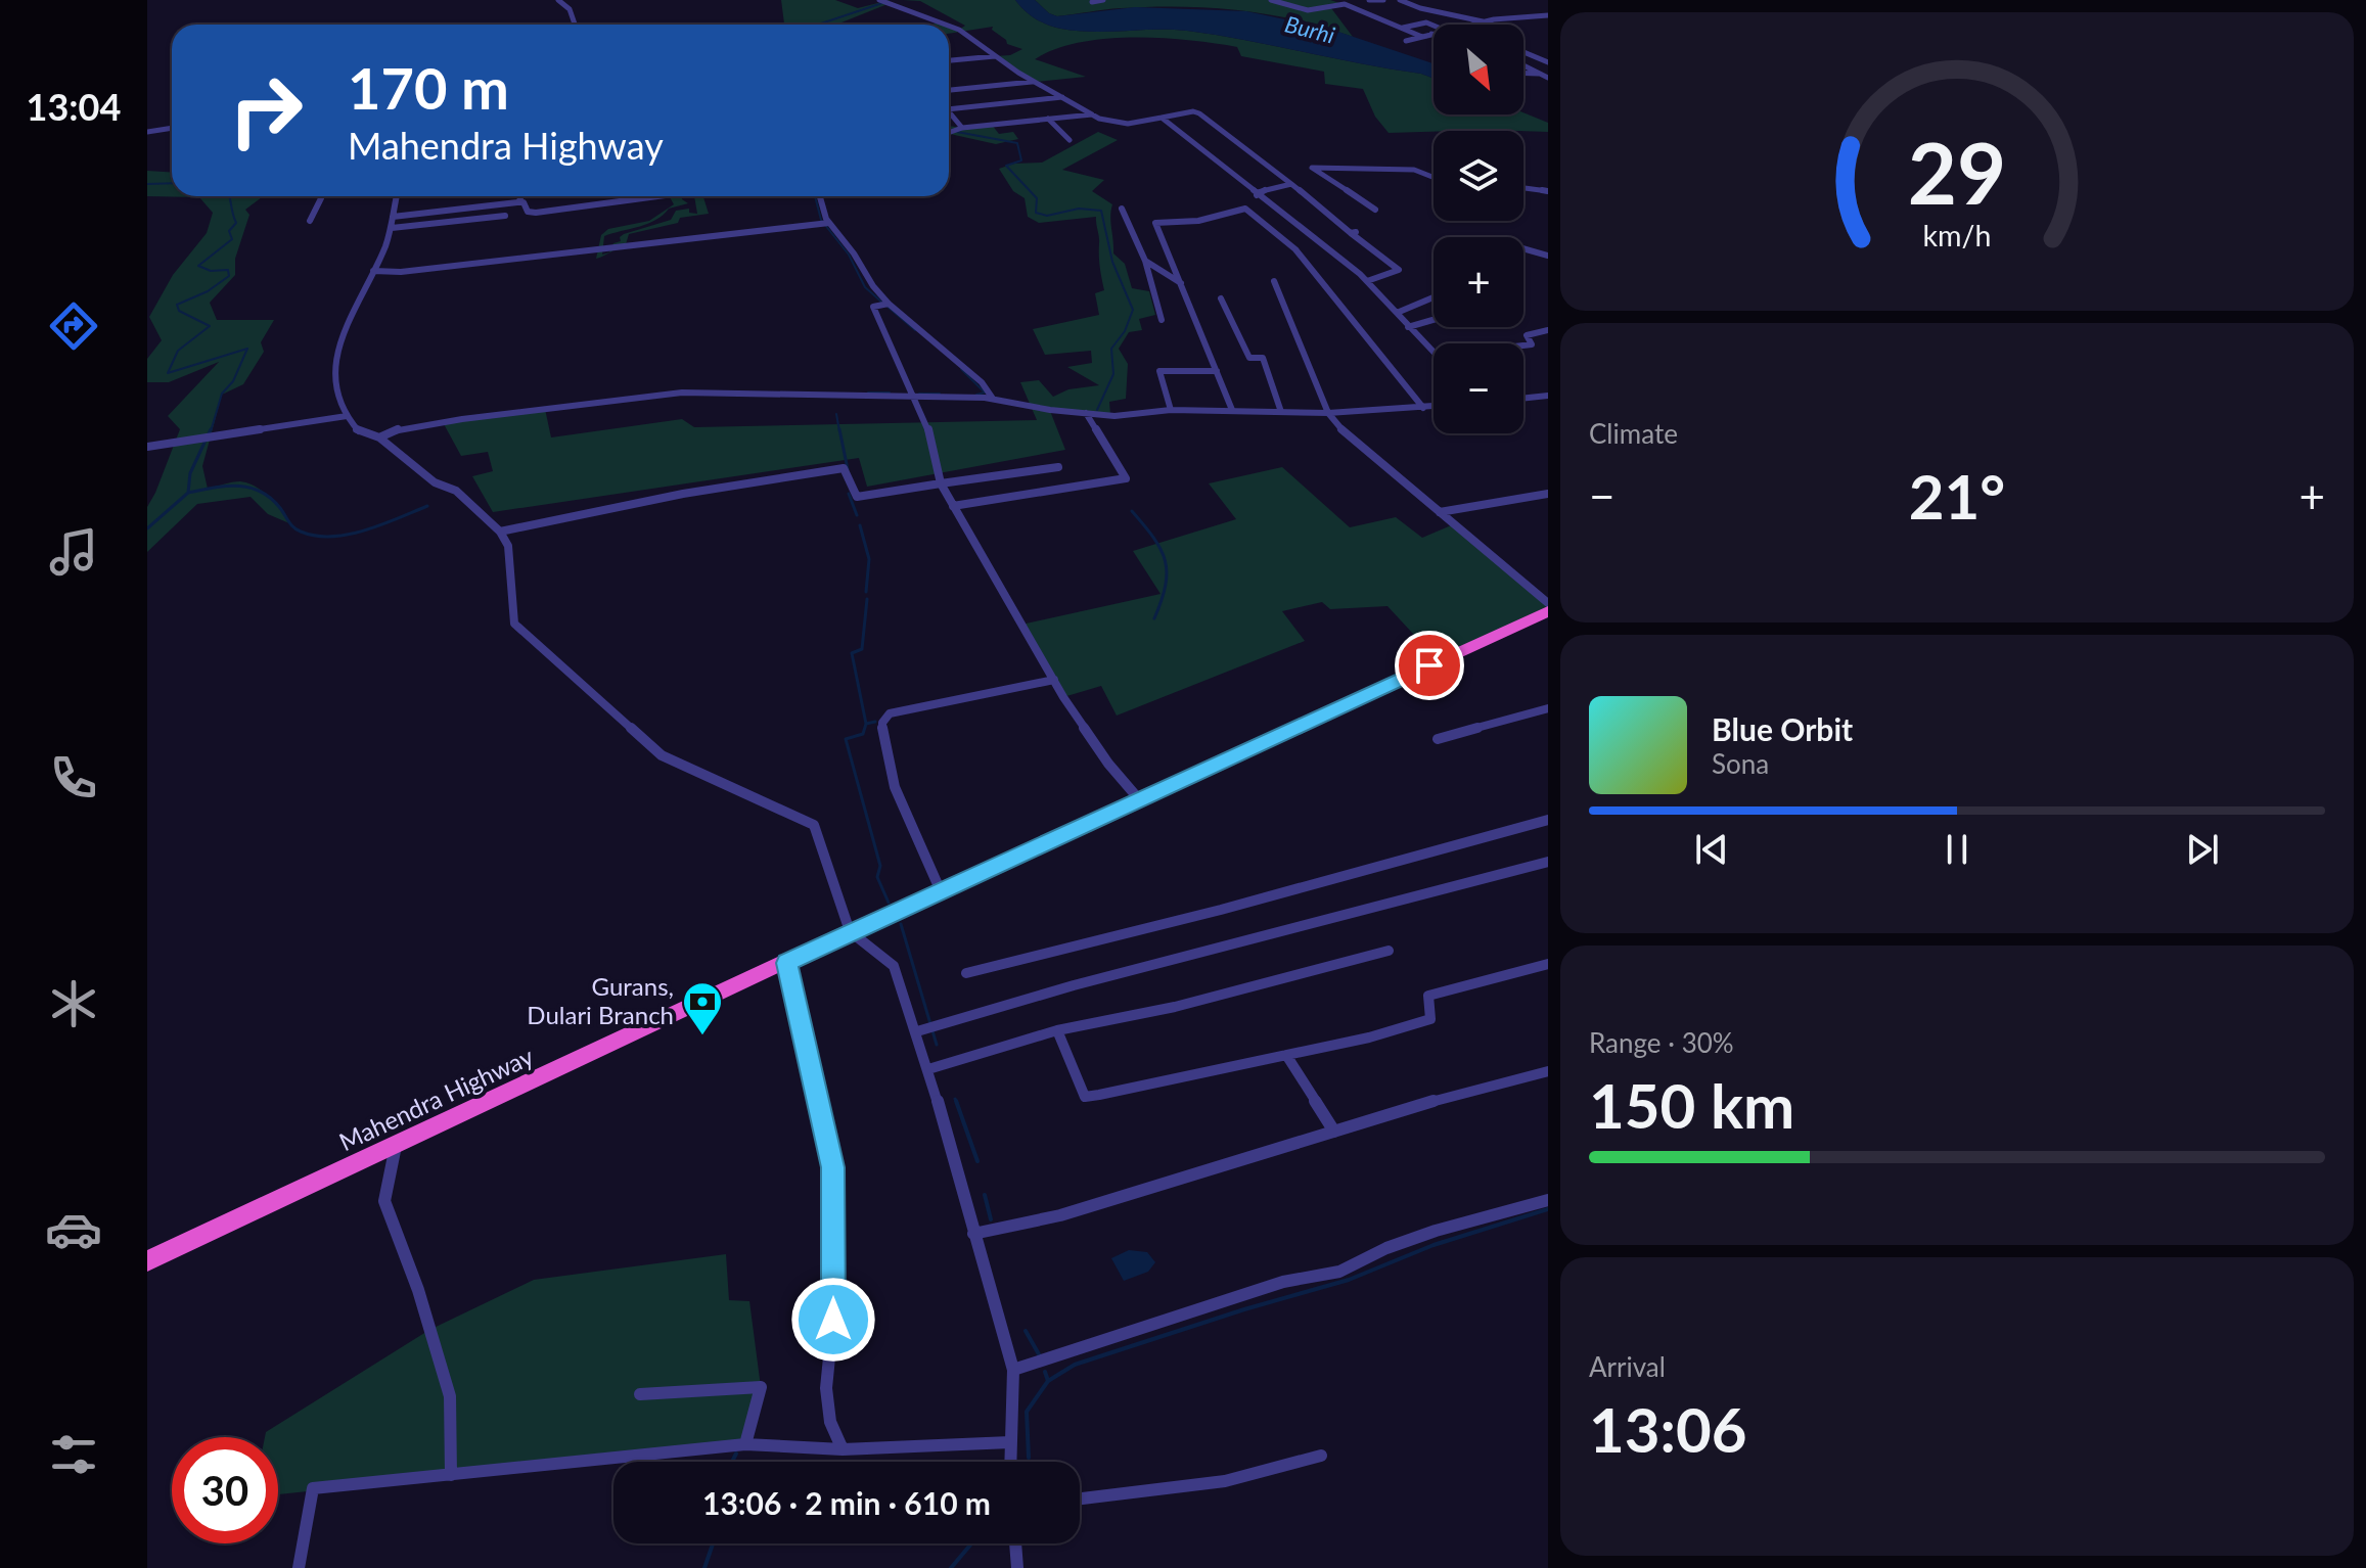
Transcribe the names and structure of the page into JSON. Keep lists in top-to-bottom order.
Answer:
{
  "streets": {
    "highway": ["Mahendra Highway"]
  },
  "water": ["Burhi"],
  "places": {
    "bank": ["Gurans, Dulari Branch"]
  },
  "north": "bottom right",
  "page": {
    "tabs": "13:04",
    "map_buttons": ["+", "−"],
    "turn": ["170 m", "Mahendra Highway"],
    "tile": [
      "Climate",
      ["Range · 30%", "150 km"],
      ["Arrival", "13:06"]
    ],
    "heat": ["−", "21°", "+"],
    "song": ["Blue Orbit", "Sona"],
    "limit": "30",
    "trip": "13:06 · 2 min · 610 m",
    "gauge": ["29", "km/h"]
  }
}
